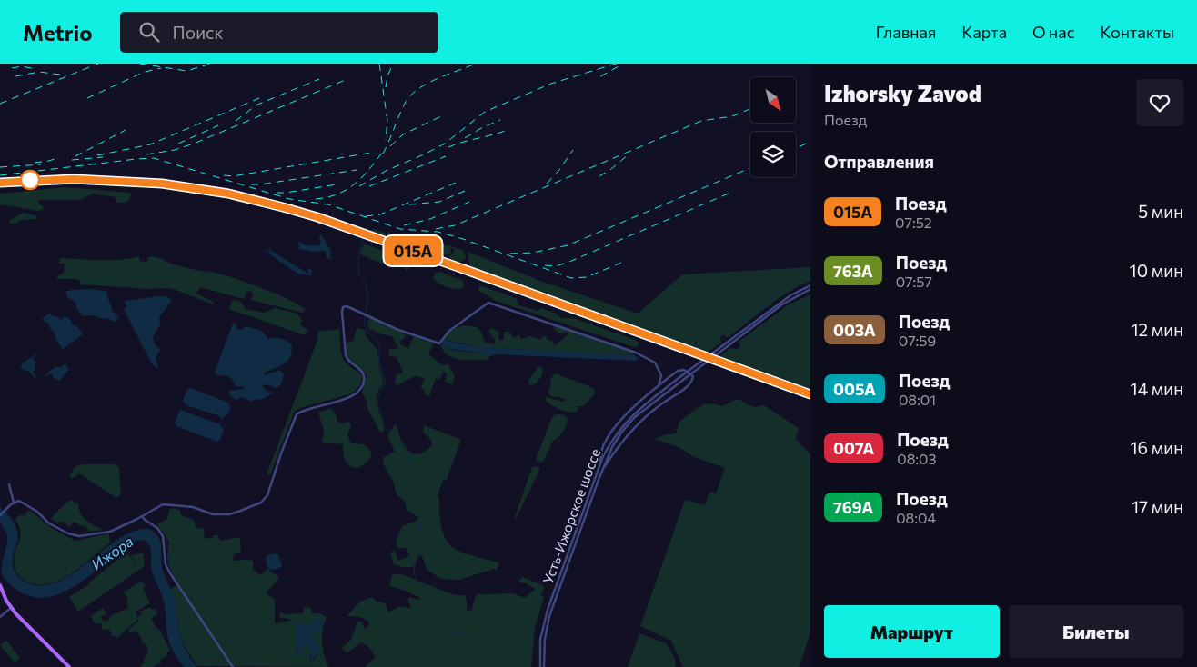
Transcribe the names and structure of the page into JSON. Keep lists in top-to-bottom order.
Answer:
{
  "streets": {
    "street": ["Усть-Ижорское шоссе"]
  },
  "water": ["Ижора"],
  "north": "bottom right",
  "page": {
    "header": "Metrio",
    "search": "Поиск",
    "nav": [
      "Главная",
      "Карта",
      "О нас",
      "Контакты"
    ],
    "on_map": "015А",
    "heading": [
      ["Izhorsky Zavod", "Поезд"],
      "Отправления"
    ],
    "list": [
      {
        "mark": "015А",
        "name": "Поезд",
        "note": "07:52",
        "value": "5 мин"
      },
      {
        "mark": "763А",
        "name": "Поезд",
        "note": "07:57",
        "value": "10 мин"
      },
      {
        "mark": "003А",
        "name": "Поезд",
        "note": "07:59",
        "value": "12 мин"
      },
      {
        "mark": "005А",
        "name": "Поезд",
        "note": "08:01",
        "value": "14 мин"
      },
      {
        "mark": "007А",
        "name": "Поезд",
        "note": "08:03",
        "value": "16 мин"
      },
      {
        "mark": "769А",
        "name": "Поезд",
        "note": "08:04",
        "value": "17 мин"
      }
    ],
    "buttons": ["Маршрут", "Билеты"]
  }
}
